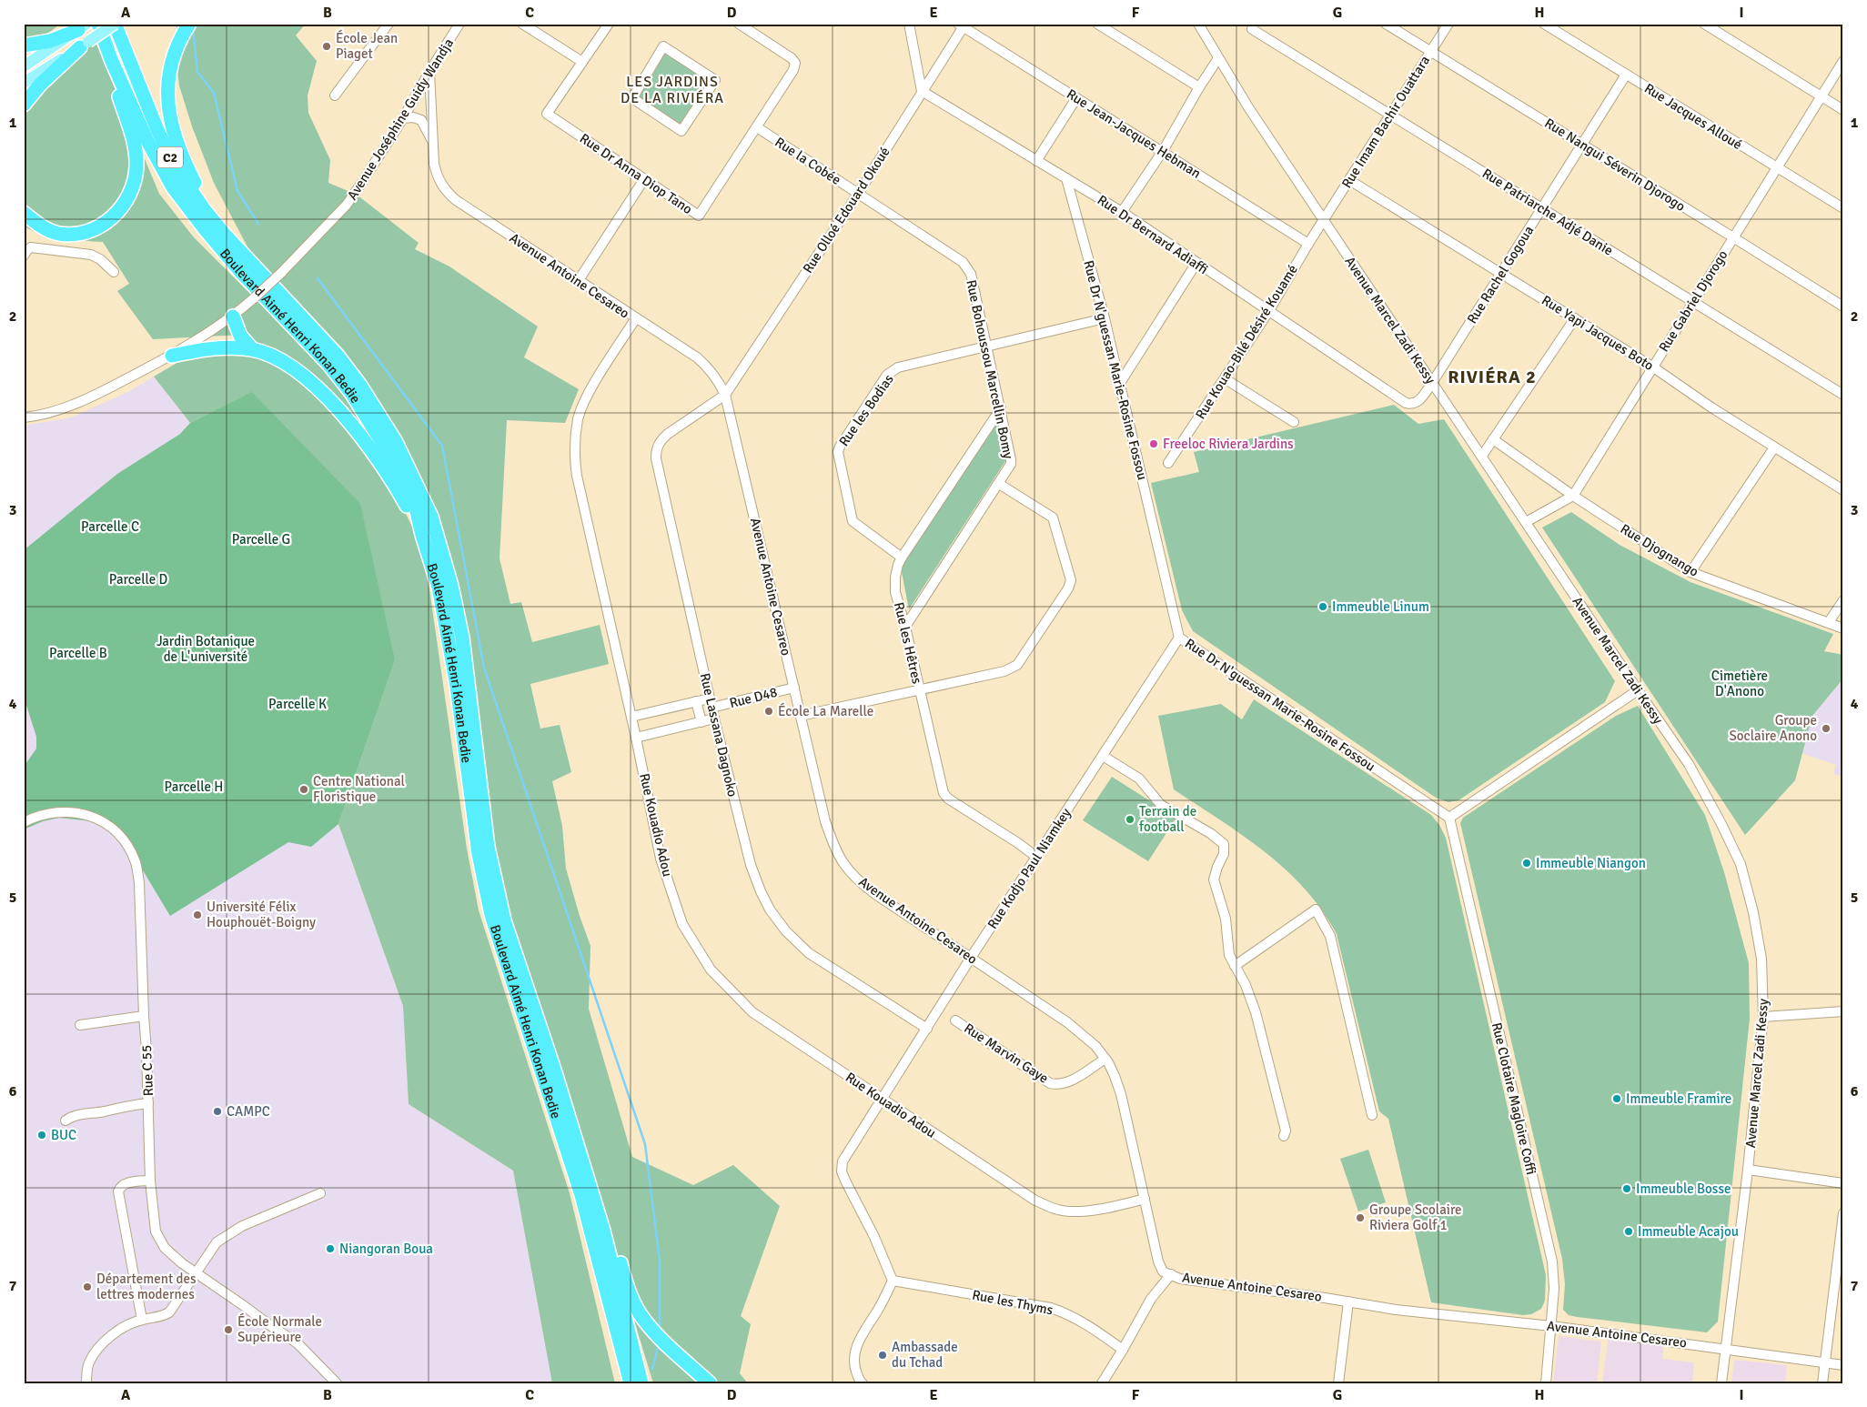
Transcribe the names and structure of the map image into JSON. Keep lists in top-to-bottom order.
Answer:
{
  "streets": {
    "highway": ["C2", "Boulevard Aimé Henri Konan Bedie"],
    "street": [
      "Rue Jacques Alloué",
      "Avenue Joséphine Guidy Wandja",
      "Rue Imam Bachir Ouattara",
      "Rue Jean-Jacques Hebman",
      "Rue la Cobée",
      "Rue Nangui Séverin Djorogo",
      "Rue Dr Anna Diop Tano",
      "Rue Olloé Edouard Okoué",
      "Rue Patriarche Adjé Danie",
      "Rue Dr Bernard Adiaffi",
      "Rue Rachel Gogoua",
      "Avenue Antoine Cesareo",
      "Rue Gabriel Djorogo",
      "Avenue Marcel Zadi Kessy",
      "Rue Yapi Jacques Boto",
      "Rue Kouao-Bilé Désiré Kouamé",
      "Rue Bohoussou Marcellin Bomy",
      "Rue Dr N'guessan Marie-Rosine Fossou",
      "Rue les Bodias",
      "Rue Djognango",
      "Rue les Hêtres",
      "Rue D48",
      "Rue Lassana Dagnoko",
      "Rue Kouadio Adou",
      "Rue Kodjo Paul Niamkey",
      "Rue Marvin Gaye",
      "Rue C 55",
      "Rue Clotaire Magloire Coffi",
      "Rue les Thyms"
    ]
  },
  "crossings": [
    ["Rue Jacques Alloué", "Rue Rachel Gogoua"],
    ["Rue Jacques Alloué", "Rue Gabriel Djorogo"],
    ["Avenue Joséphine Guidy Wandja", "Avenue Antoine Cesareo"],
    ["Rue Imam Bachir Ouattara", "Rue Nangui Séverin Djorogo"],
    ["Rue Imam Bachir Ouattara", "Rue Patriarche Adjé Danie"],
    ["Rue Imam Bachir Ouattara", "Avenue Marcel Zadi Kessy"],
    ["Rue Imam Bachir Ouattara", "Rue Yapi Jacques Boto"],
    ["Rue Imam Bachir Ouattara", "Rue Kouao-Bilé Désiré Kouamé"],
    ["Rue Jean-Jacques Hebman", "Rue Olloé Edouard Okoué"],
    ["Rue Jean-Jacques Hebman", "Rue Kouao-Bilé Désiré Kouamé"],
    ["Rue la Cobée", "Rue Dr Anna Diop Tano"],
    ["Rue la Cobée", "Rue Olloé Edouard Okoué"],
    ["Rue la Cobée", "Rue Bohoussou Marcellin Bomy"],
    ["Rue Nangui Séverin Djorogo", "Rue Rachel Gogoua"],
    ["Rue Nangui Séverin Djorogo", "Rue Gabriel Djorogo"],
    ["Rue Olloé Edouard Okoué", "Rue Dr Bernard Adiaffi"],
    ["Rue Olloé Edouard Okoué", "Avenue Antoine Cesareo"],
    ["Rue Olloé Edouard Okoué", "Rue Bohoussou Marcellin Bomy"],
    ["Rue Olloé Edouard Okoué", "Rue Lassana Dagnoko"],
    ["Rue Patriarche Adjé Danie", "Rue Rachel Gogoua"],
    ["Rue Patriarche Adjé Danie", "Rue Gabriel Djorogo"],
    ["Rue Dr Bernard Adiaffi", "Rue Rachel Gogoua"],
    ["Rue Dr Bernard Adiaffi", "Avenue Marcel Zadi Kessy"],
    ["Rue Dr Bernard Adiaffi", "Rue Kouao-Bilé Désiré Kouamé"],
    ["Rue Dr Bernard Adiaffi", "Rue Dr N'guessan Marie-Rosine Fossou"],
    ["Rue Rachel Gogoua", "Avenue Marcel Zadi Kessy"],
    ["Rue Rachel Gogoua", "Rue Yapi Jacques Boto"],
    ["Avenue Antoine Cesareo", "Avenue Marcel Zadi Kessy"],
    ["Avenue Antoine Cesareo", "Rue D48"],
    ["Avenue Antoine Cesareo", "Rue Lassana Dagnoko"],
    ["Avenue Antoine Cesareo", "Rue Kouadio Adou"],
    ["Avenue Antoine Cesareo", "Rue Kodjo Paul Niamkey"],
    ["Avenue Antoine Cesareo", "Rue Marvin Gaye"],
    ["Avenue Antoine Cesareo", "Rue Clotaire Magloire Coffi"],
    ["Rue Gabriel Djorogo", "Avenue Marcel Zadi Kessy"],
    ["Rue Gabriel Djorogo", "Rue Yapi Jacques Boto"],
    ["Rue Gabriel Djorogo", "Rue Djognango"],
    ["Avenue Marcel Zadi Kessy", "Rue Kouao-Bilé Désiré Kouamé"],
    ["Rue Bohoussou Marcellin Bomy", "Rue les Bodias"],
    ["Rue Bohoussou Marcellin Bomy", "Rue les Hêtres"],
    ["Rue Dr N'guessan Marie-Rosine Fossou", "Rue les Bodias"],
    ["Rue Dr N'guessan Marie-Rosine Fossou", "Rue Kodjo Paul Niamkey"],
    ["Rue Dr N'guessan Marie-Rosine Fossou", "Rue Clotaire Magloire Coffi"],
    ["Rue les Bodias", "Rue les Hêtres"],
    ["Rue les Hêtres", "Rue Kodjo Paul Niamkey"],
    ["Rue D48", "Rue Lassana Dagnoko"],
    ["Rue D48", "Rue Kouadio Adou"],
    ["Rue Lassana Dagnoko", "Rue Kodjo Paul Niamkey"],
    ["Rue Kouadio Adou", "Rue Kodjo Paul Niamkey"],
    ["Rue Kodjo Paul Niamkey", "Rue les Thyms"]
  ],
  "districts": ["LES JARDINS DE LA RIVIÉRA", "RIVIÉRA 2"],
  "parks": [
    "Parcelle C",
    "Parcelle G",
    "Parcelle D",
    "Jardin Botanique de L'université",
    "Parcelle B",
    "Cimetière D'Anono",
    "Parcelle K",
    "Parcelle H"
  ],
  "places": [
    "École Jean Piaget",
    "Freeloc Riviera Jardins",
    "Immeuble Linum",
    "École La Marelle",
    "Groupe Soclaire Anono",
    "Centre National Floristique",
    "Terrain de football",
    "Immeuble Niangon",
    "Université Félix Houphouët-Boigny",
    "Immeuble Framire",
    "CAMPC",
    "BUC",
    "Immeuble Bosse",
    "Groupe Scolaire Riviera Golf 1",
    "Immeuble Acajou",
    "Niangoran Boua",
    "Département des lettres modernes",
    "École Normale Supérieure",
    "Ambassade du Tchad"
  ],
  "grid": {
    "columns": [
      "A",
      "B",
      "C",
      "D",
      "E",
      "F",
      "G",
      "H",
      "I"
    ],
    "rows": [
      "1",
      "2",
      "3",
      "4",
      "5",
      "6",
      "7"
    ]
  }
}
